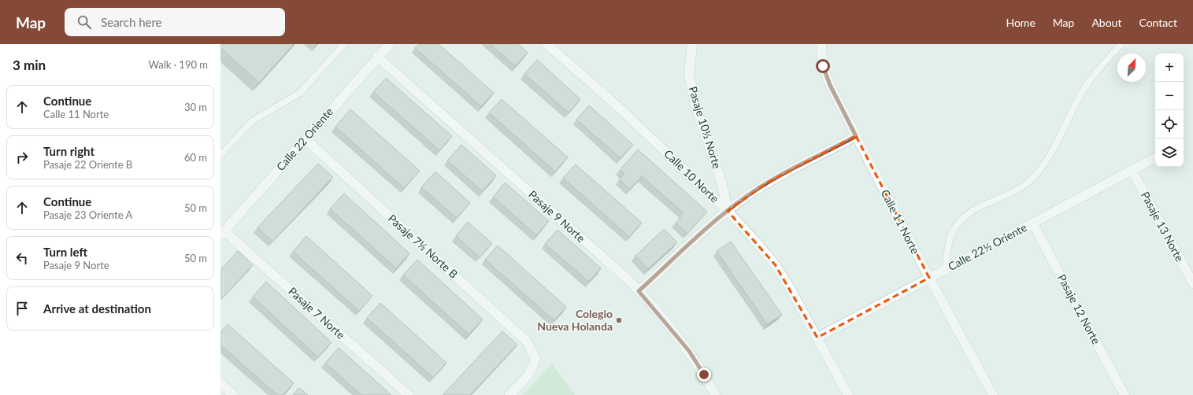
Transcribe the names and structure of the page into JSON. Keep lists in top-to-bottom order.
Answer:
{
  "streets": {
    "street": [
      "Pasaje 10½ Norte",
      "Calle 22 Oriente",
      "Calle 10 Norte",
      "Pasaje 9 Norte",
      "Calle 11 Norte",
      "Pasaje 13 Norte",
      "Pasaje 7½ Norte B",
      "Calle 22½ Oriente",
      "Pasaje 12 Norte",
      "Pasaje 7 Norte"
    ]
  },
  "crossings": [
    ["Pasaje 10½ Norte", "Calle 10 Norte"],
    ["Calle 22 Oriente", "Pasaje 9 Norte"],
    ["Calle 22 Oriente", "Pasaje 7½ Norte B"],
    ["Calle 22 Oriente", "Pasaje 7 Norte"],
    ["Calle 10 Norte", "Calle 22½ Oriente"],
    ["Calle 11 Norte", "Calle 22½ Oriente"],
    ["Pasaje 13 Norte", "Calle 22½ Oriente"],
    ["Calle 22½ Oriente", "Pasaje 12 Norte"]
  ],
  "places": ["Colegio Nueva Holanda"],
  "north": "top right",
  "page": {
    "header": "Map",
    "search": "Search here",
    "nav": [
      "Home",
      "Map",
      "About",
      "Contact"
    ],
    "heading": ["3 min", "Walk · 190 m"],
    "map_buttons": ["+", "−"],
    "list": [
      ["Continue", "Calle 11 Norte", "30 m"],
      ["Turn right", "Pasaje 22 Oriente B", "60 m"],
      ["Continue", "Pasaje 23 Oriente A", "50 m"],
      ["Turn left", "Pasaje 9 Norte", "50 m"],
      "Arrive at destination"
    ]
  }
}
